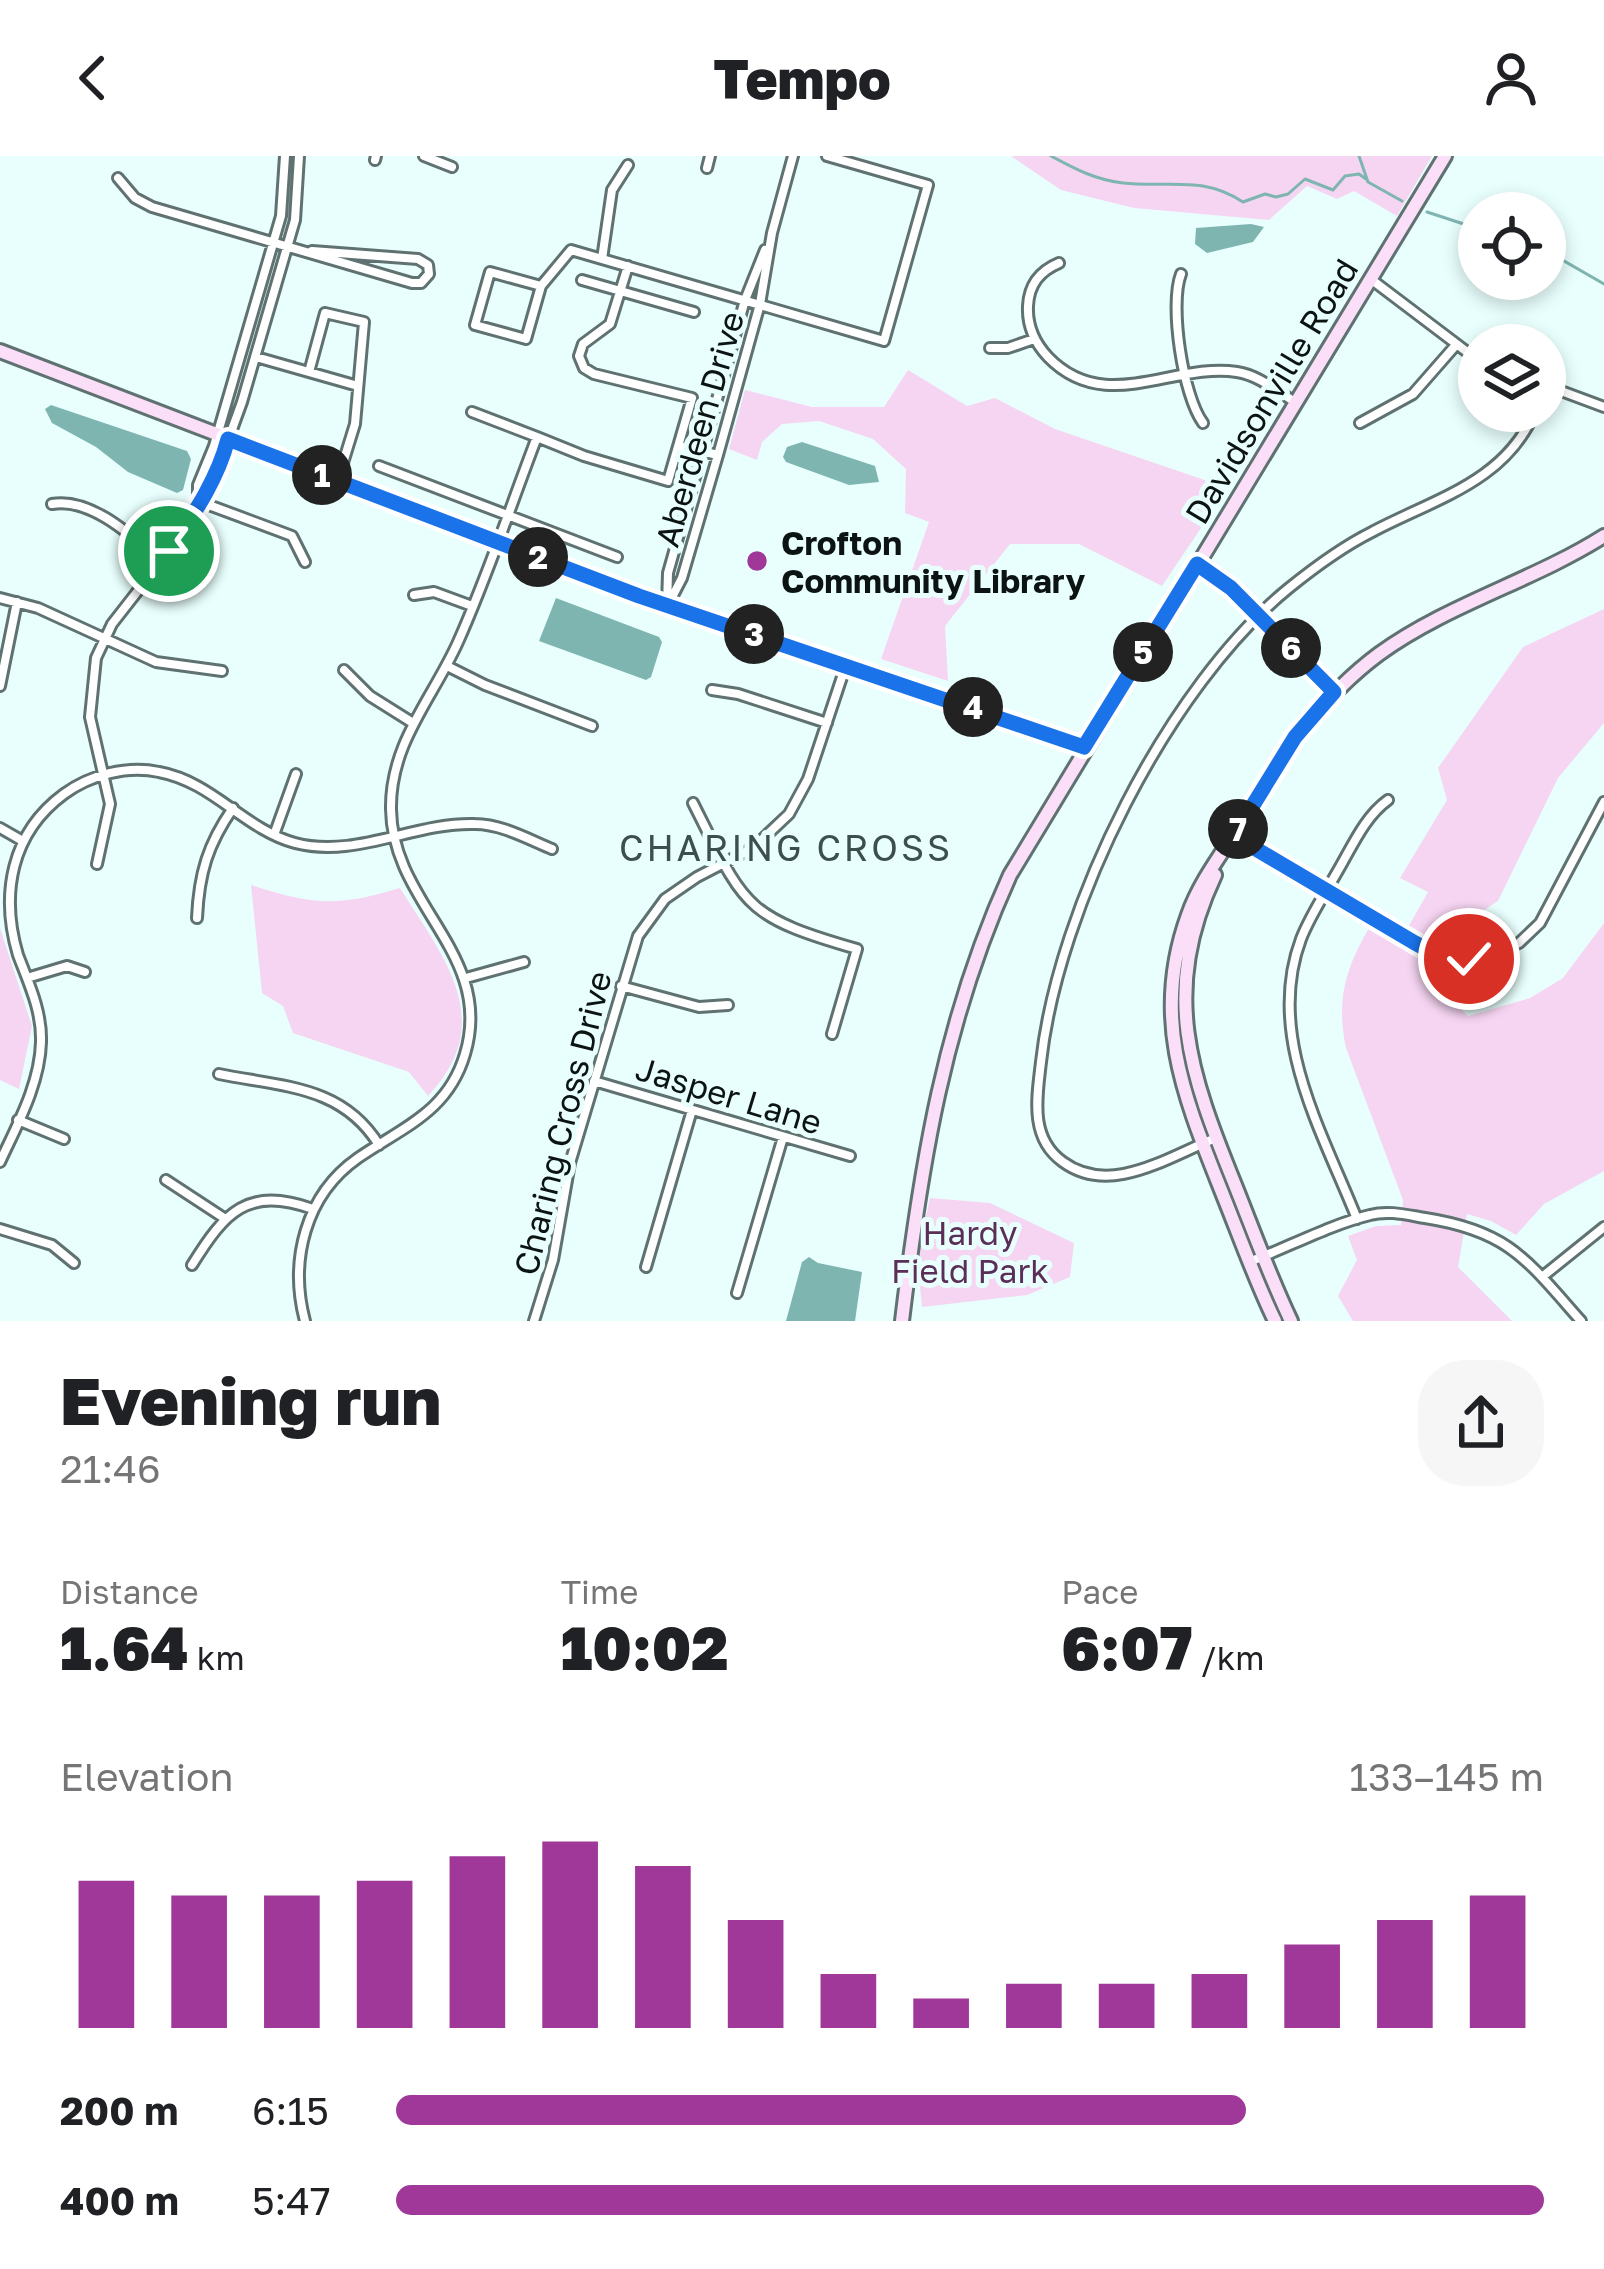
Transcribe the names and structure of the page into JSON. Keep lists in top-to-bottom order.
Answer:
{
  "streets": {
    "street": [
      "Davidsonville Road",
      "Aberdeen Drive",
      "Jasper Lane",
      "Charing Cross Drive"
    ]
  },
  "crossings": [
    ["Jasper Lane", "Charing Cross Drive"]
  ],
  "districts": ["CHARING CROSS"],
  "parks": ["Hardy Field Park"],
  "places": ["Crofton Community Library"],
  "page": {
    "header": "Tempo",
    "pins": [
      "1",
      "2",
      "3",
      "6",
      "5",
      "4",
      "7"
    ],
    "heading": ["Evening run", "21:46"],
    "stats": [
      ["Distance", "1.64 km"],
      ["Time", "10:02"],
      ["Pace", "6:07 /km"]
    ],
    "chart": ["Elevation", "133–145 m"],
    "list": [
      {
        "name": "200 m",
        "note": "6:15"
      },
      {
        "name": "400 m",
        "note": "5:47"
      }
    ]
  }
}
